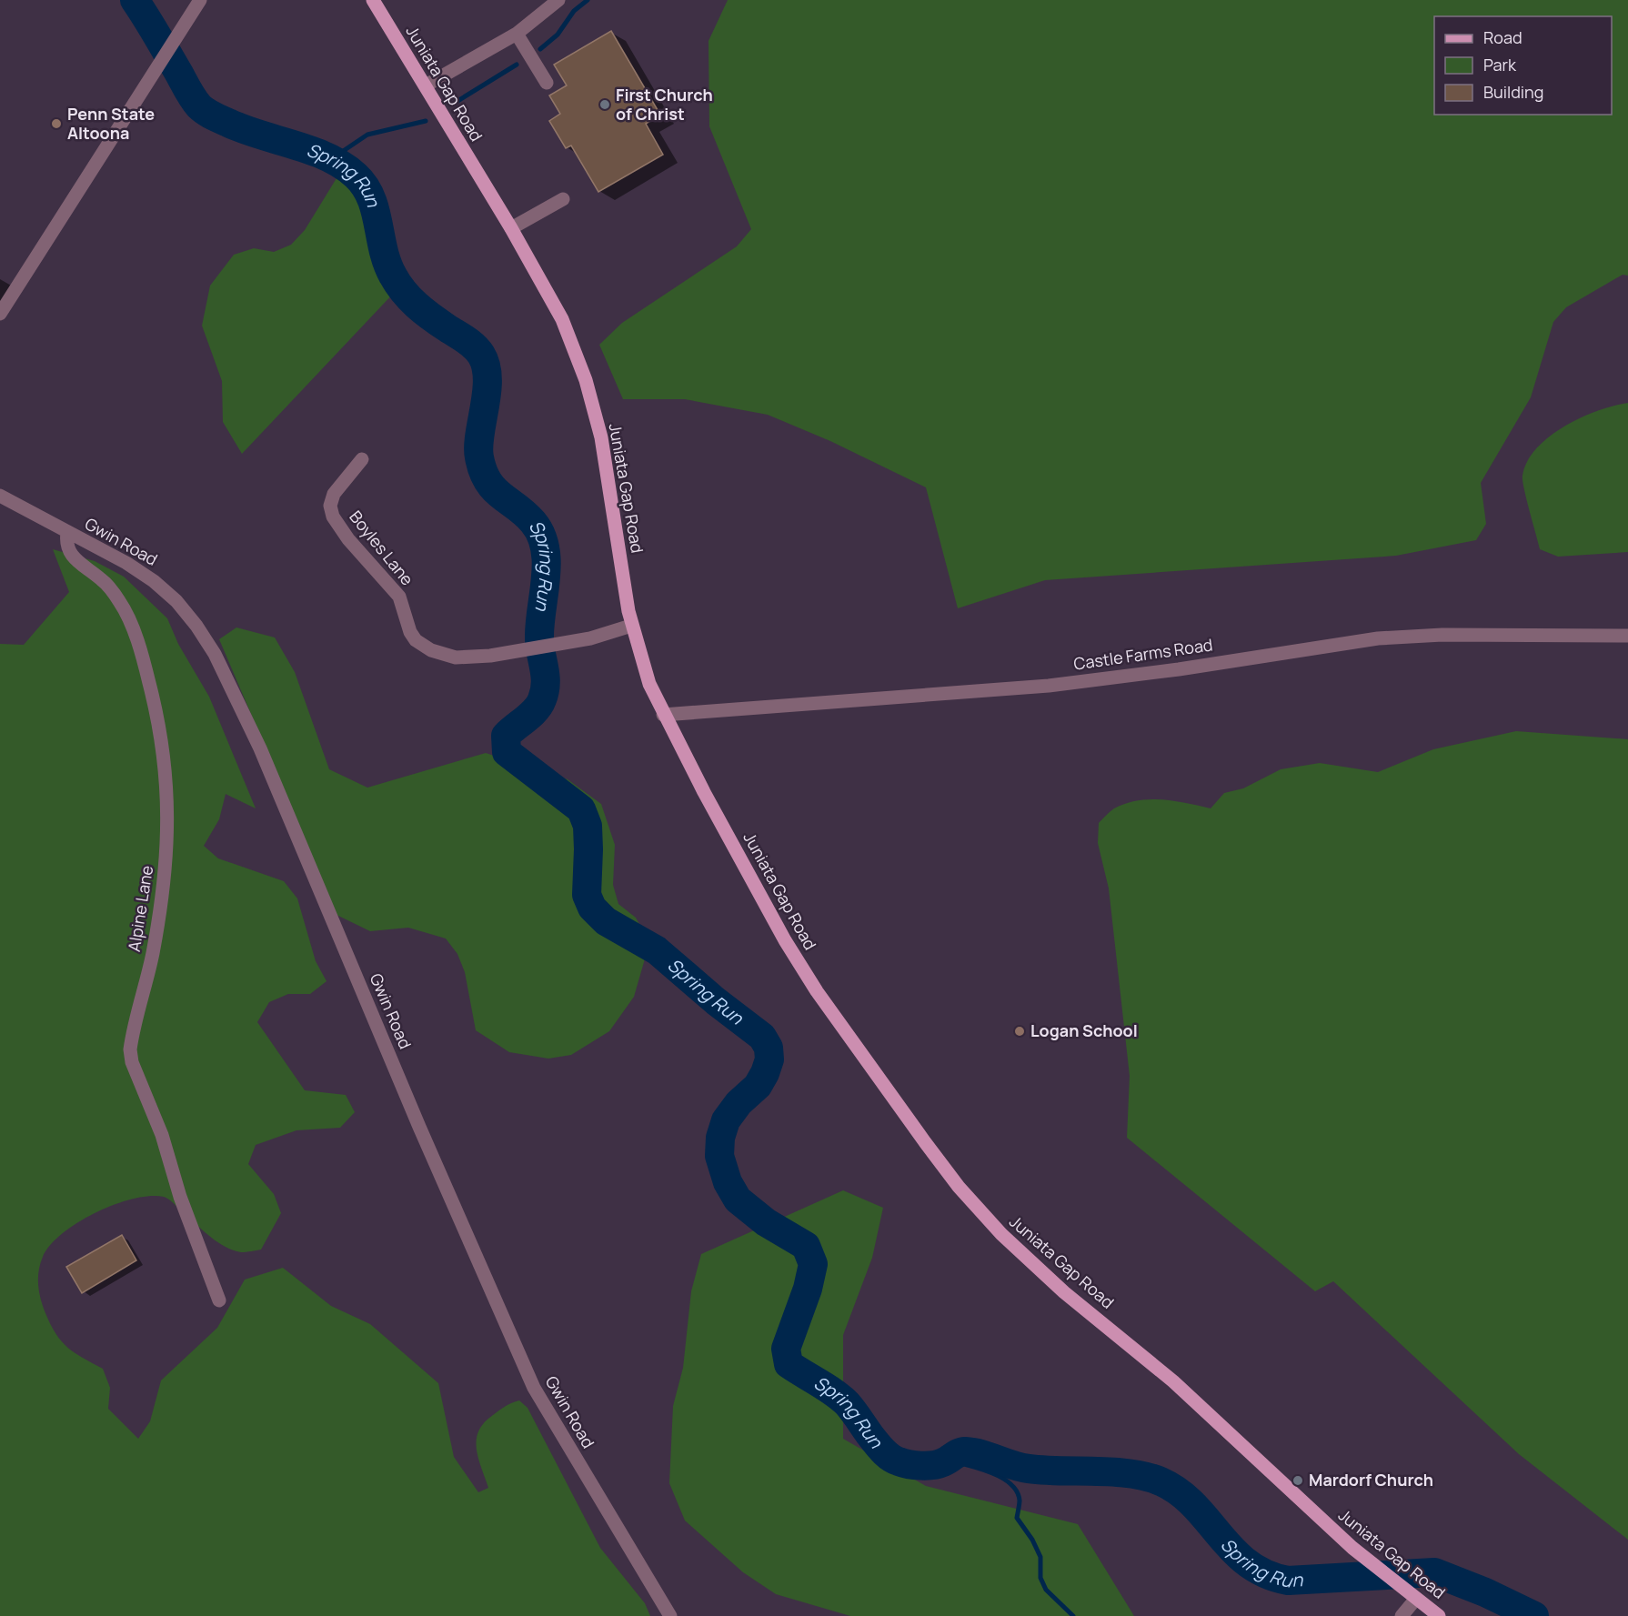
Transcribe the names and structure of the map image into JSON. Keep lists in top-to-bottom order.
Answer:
{
  "streets": {
    "main road": ["Juniata Gap Road"],
    "street": [
      "Gwin Road",
      "Boyles Lane",
      "Castle Farms Road",
      "Alpine Lane"
    ]
  },
  "crossings": [
    ["Juniata Gap Road", "Boyles Lane"],
    ["Juniata Gap Road", "Castle Farms Road"],
    ["Gwin Road", "Alpine Lane"]
  ],
  "water": ["Spring Run"],
  "places": [
    "First Church of Christ",
    "Penn State Altoona",
    "Logan School",
    "Mardorf Church"
  ],
  "legend": ["Road", "Park", "Building"]
}
